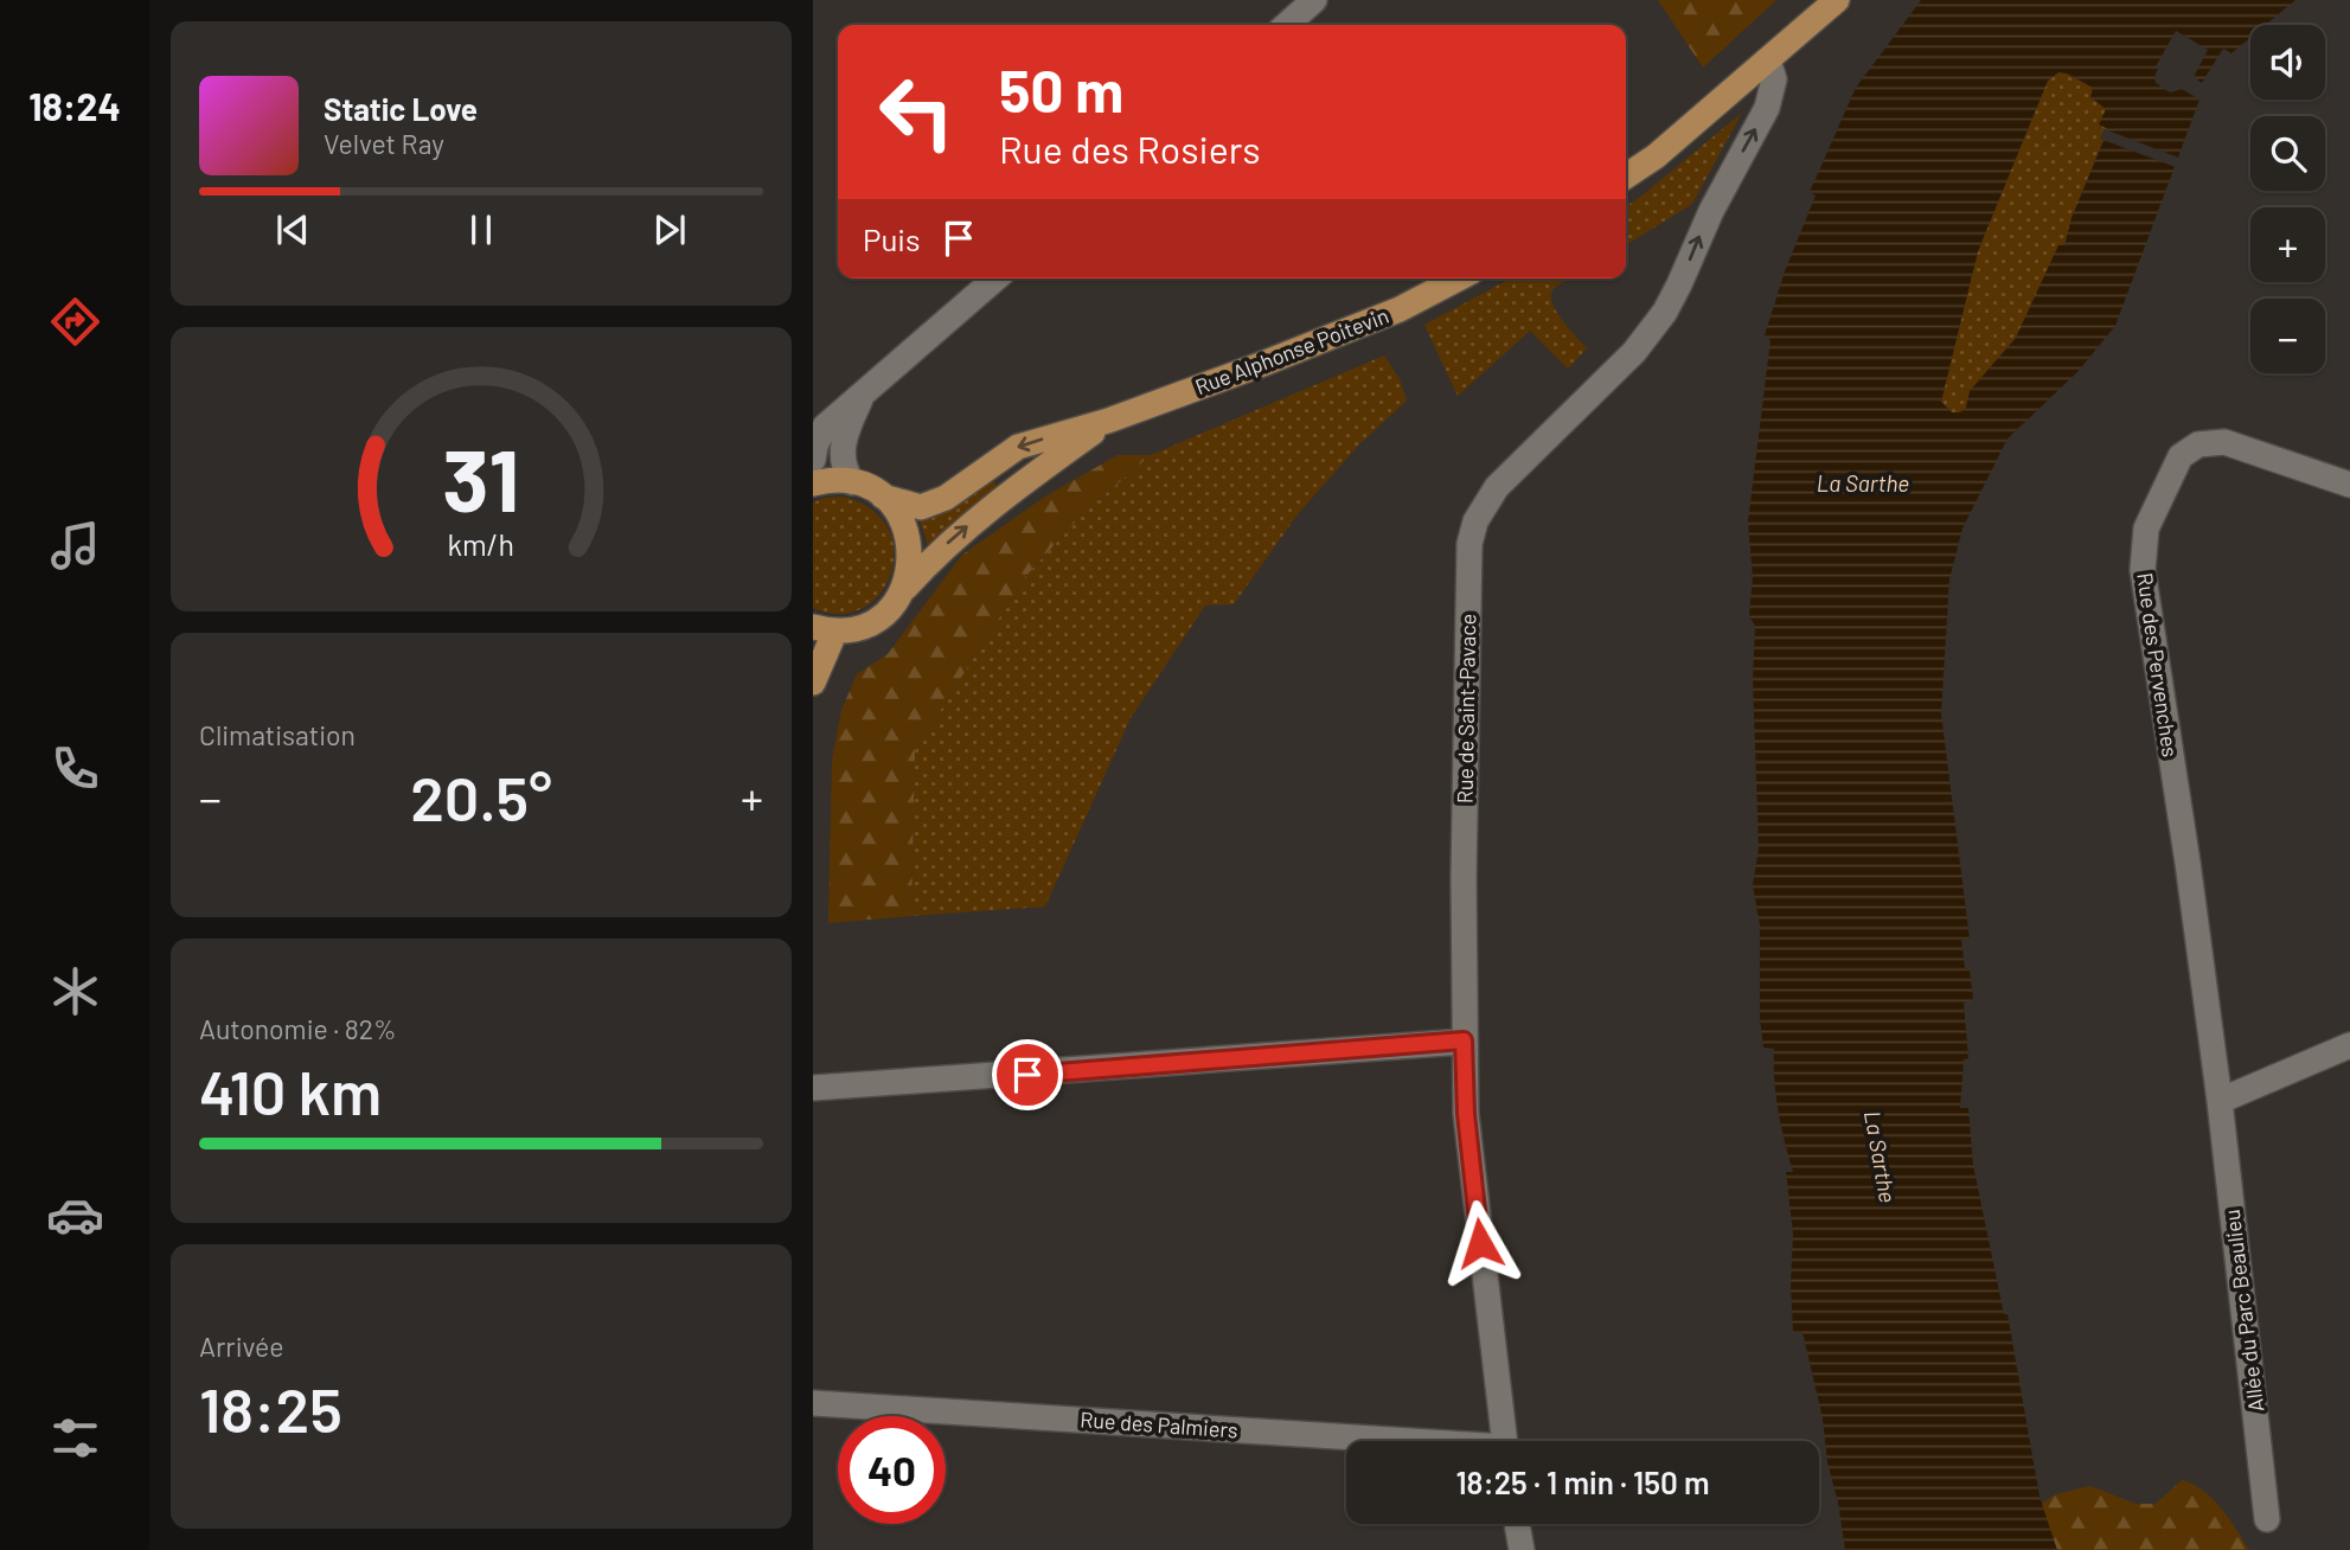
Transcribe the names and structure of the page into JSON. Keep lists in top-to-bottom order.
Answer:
{
  "streets": {
    "main road": ["Rue Alphonse Poitevin"],
    "street": [
      "Rue des Pervenches",
      "Rue de Saint-Pavace",
      "Allée du Parc Beaulieu",
      "Rue des Palmiers"
    ]
  },
  "crossings": [
    ["Rue des Pervenches", "Allée du Parc Beaulieu"]
  ],
  "one_way": ["Rue de Saint-Pavace"],
  "water": ["La Sarthe"],
  "page": {
    "tabs": "18:24",
    "map_buttons": ["+", "−"],
    "turn": ["50 m", "Rue des Rosiers"],
    "song": ["Static Love", "Velvet Ray"],
    "then": "Puis",
    "tile": [
      "Climatisation",
      ["Autonomie · 82%", "410 km"],
      ["Arrivée", "18:25"]
    ],
    "heat": ["−", "20.5°", "+"],
    "limit": "40",
    "trip": "18:25 · 1 min · 150 m",
    "gauge": ["31", "km/h"]
  }
}
